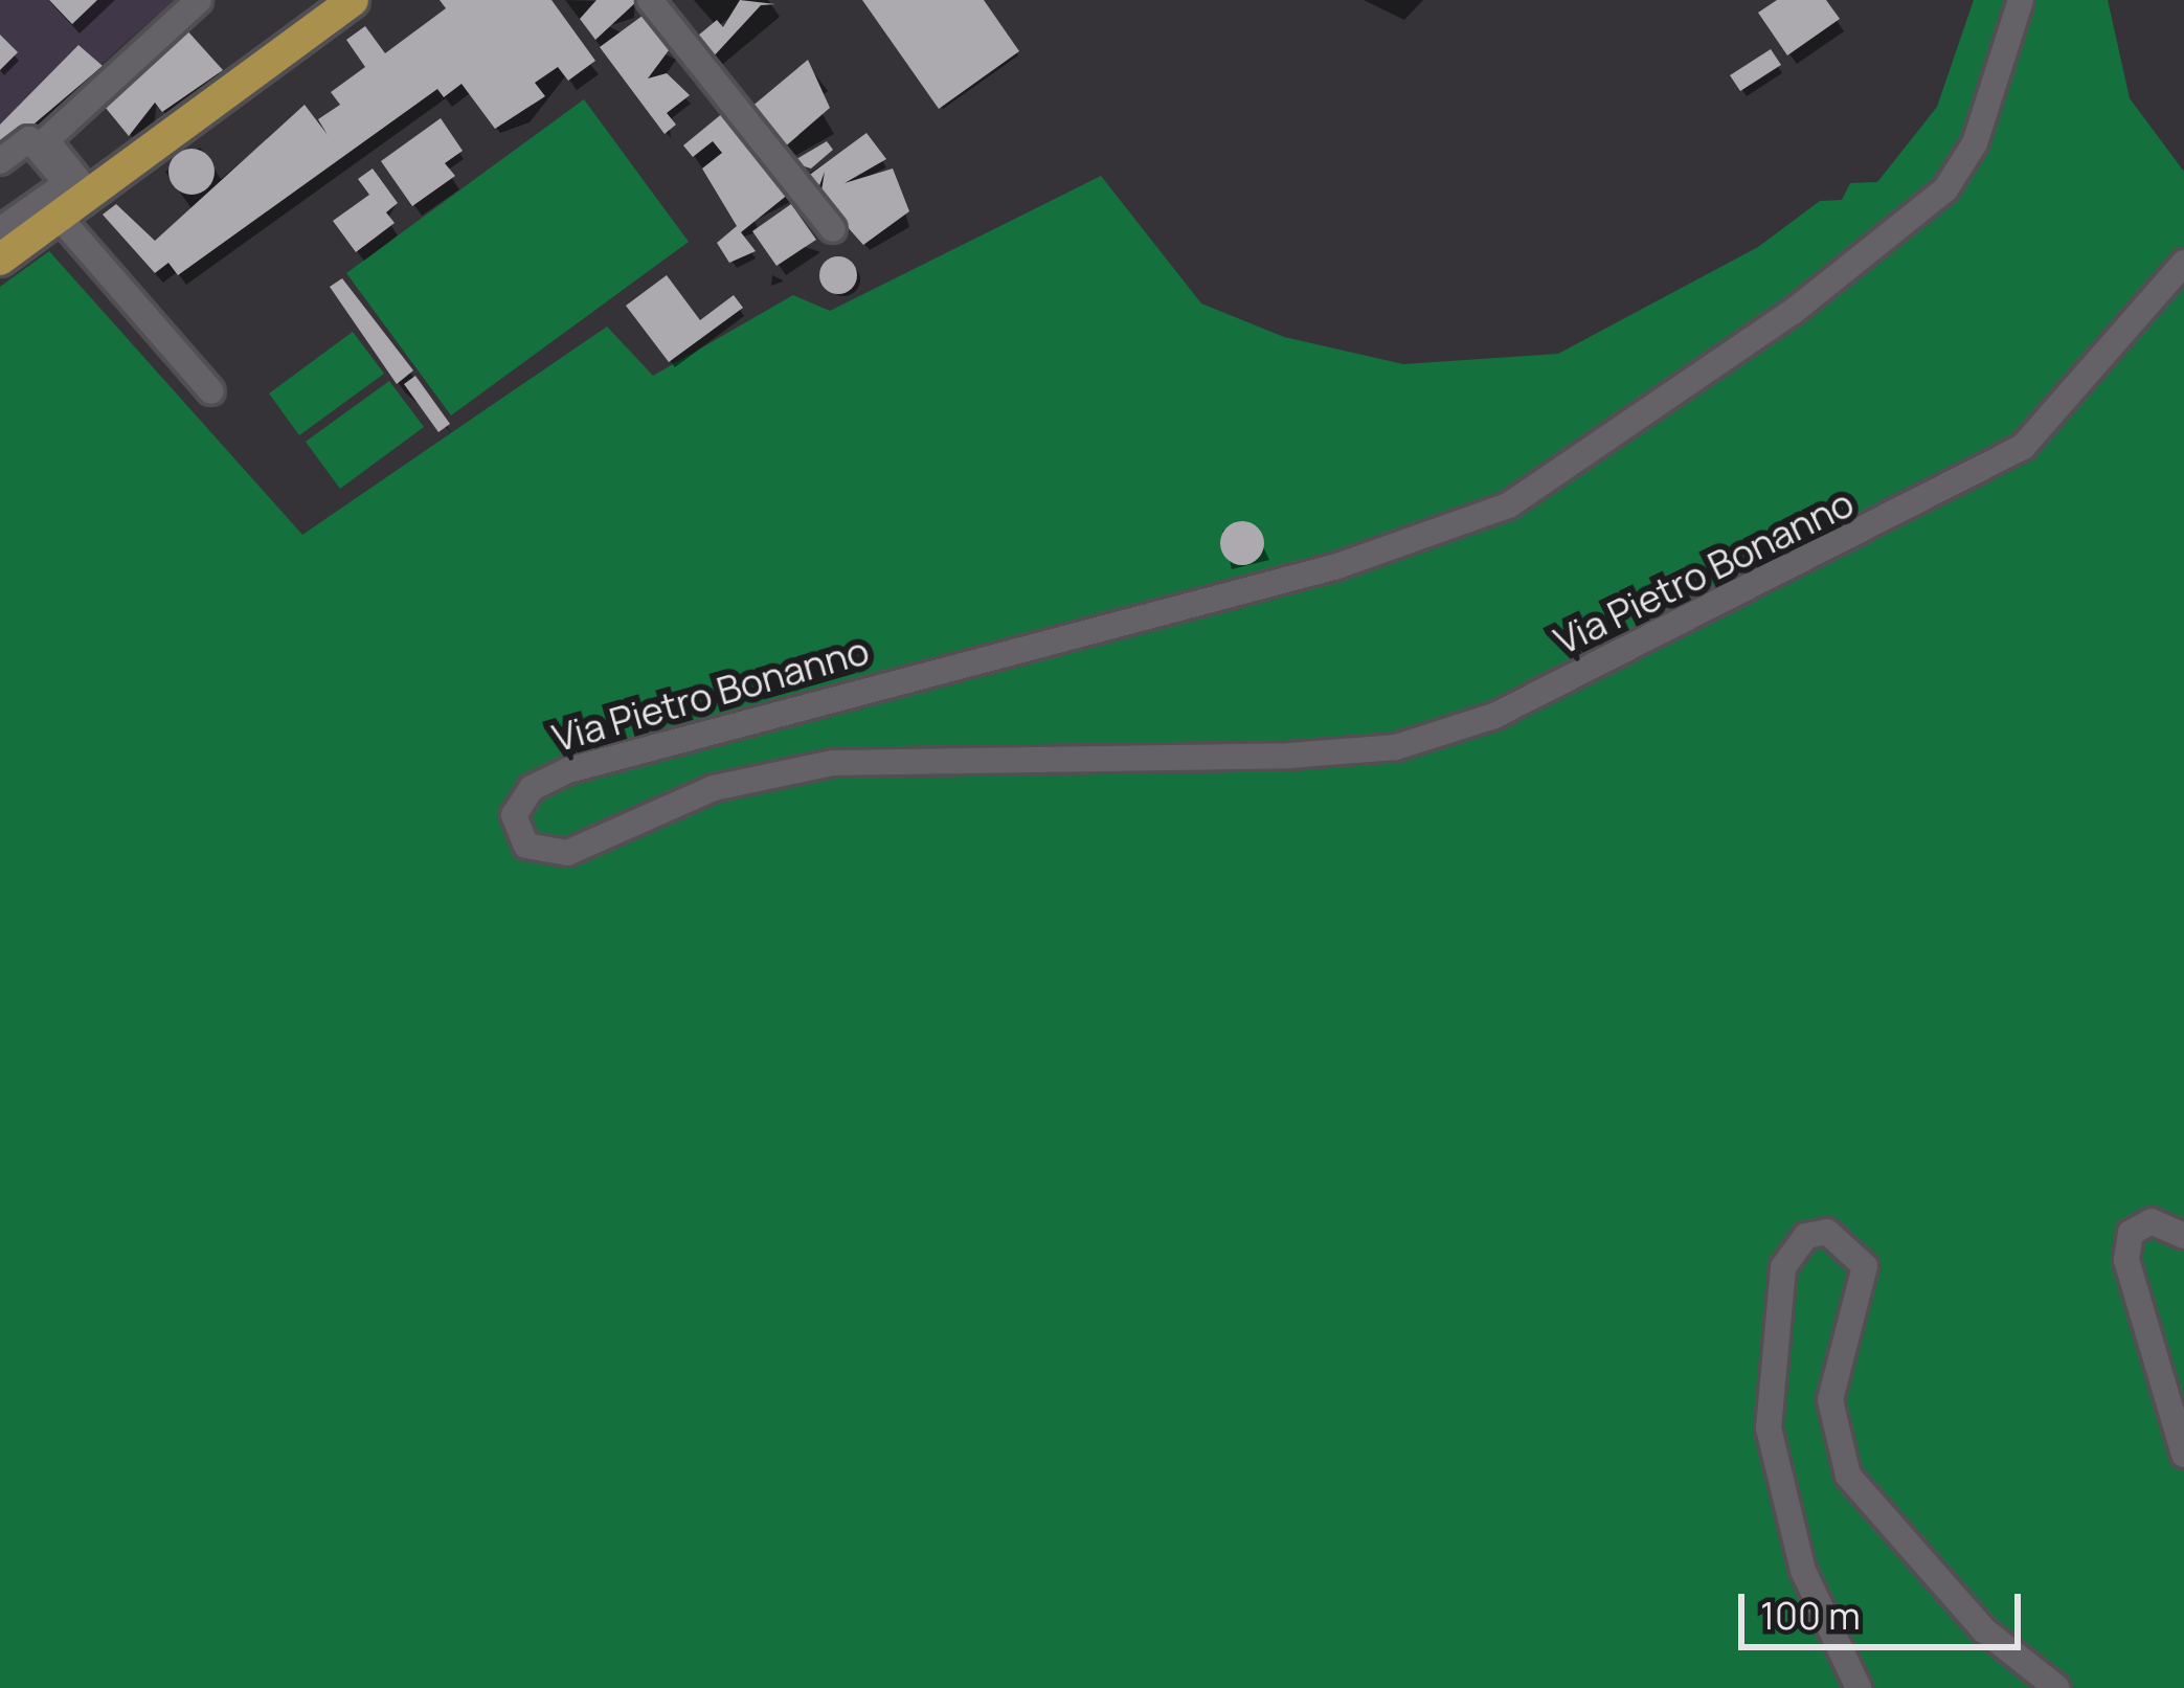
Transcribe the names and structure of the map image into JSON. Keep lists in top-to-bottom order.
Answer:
{
  "streets": {
    "street": ["Via Pietro Bonanno"]
  },
  "scale_bar": "100 m"
}
